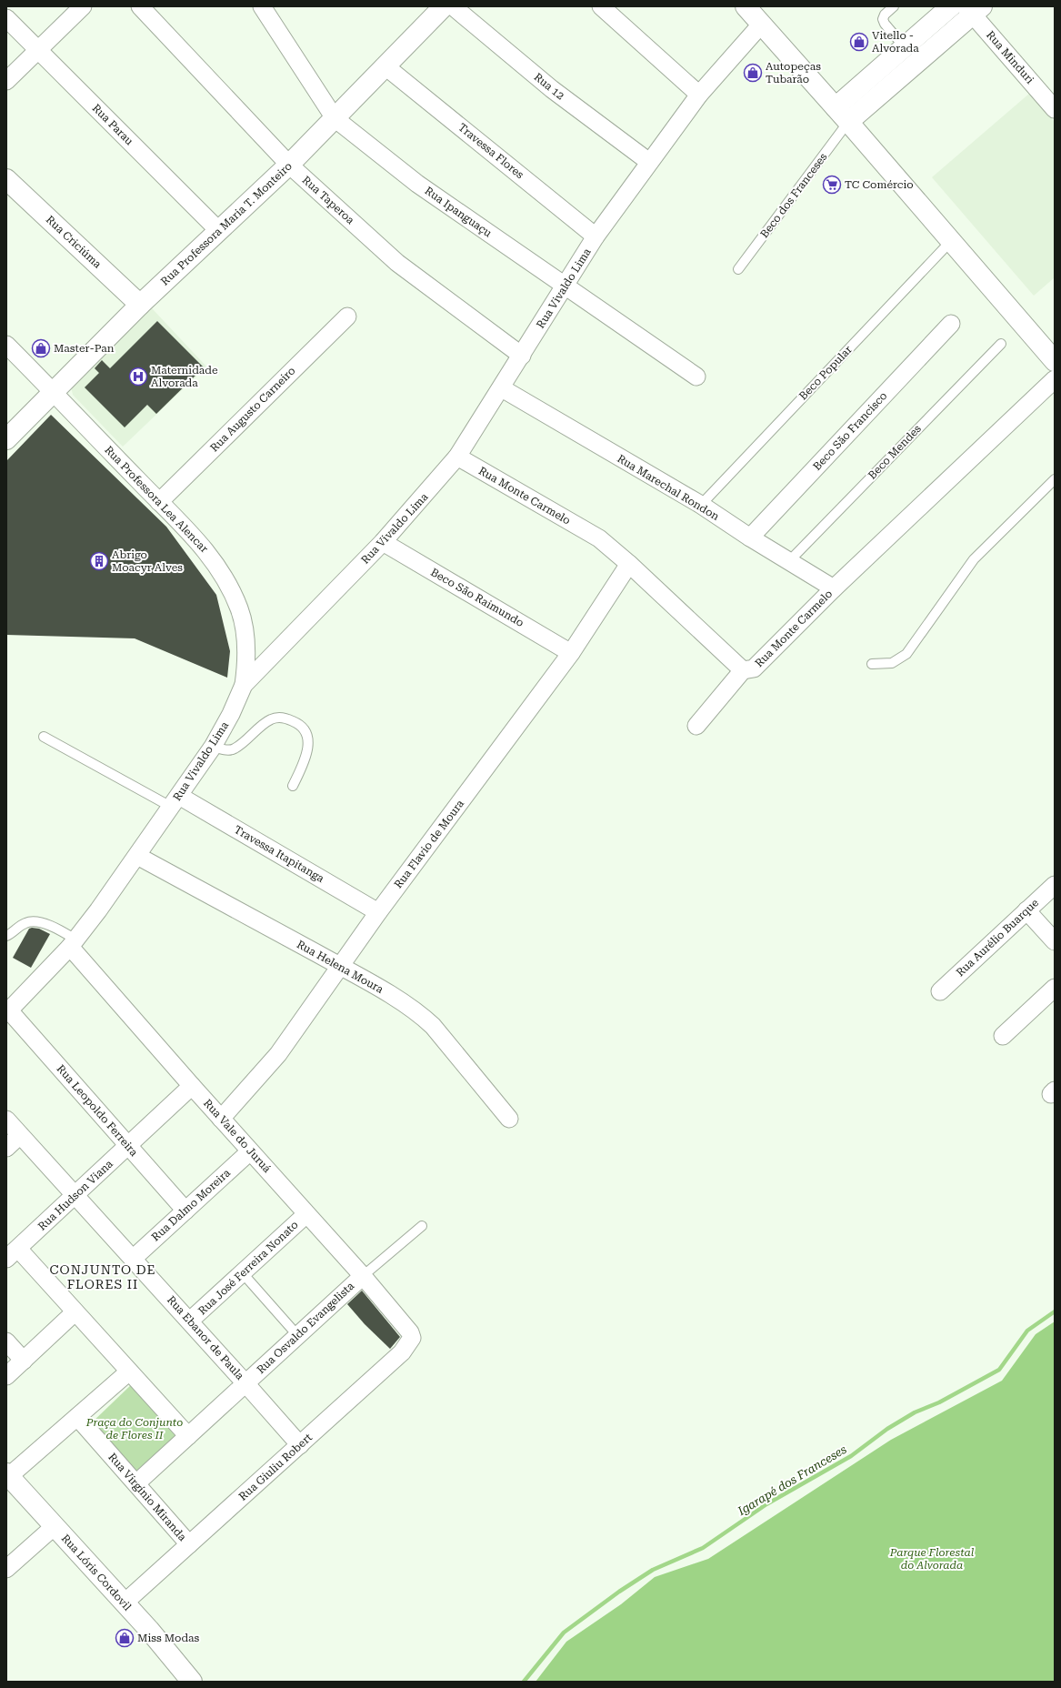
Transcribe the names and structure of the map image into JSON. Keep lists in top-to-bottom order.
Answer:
{
  "streets": {
    "street": [
      "Rua Minduri",
      "Rua 12",
      "Rua Parau",
      "Travessa Flores",
      "Rua Taperoa",
      "Rua Ipanguaçu",
      "Rua Professora Maria T. Monteiro",
      "Rua Criciúma",
      "Rua Vivaldo Lima",
      "Rua Augusto Carneiro",
      "Beco São Francisco",
      "Rua Marechal Rondon",
      "Rua Monte Carmelo",
      "Rua Professora Lea Alencar",
      "Beco São Raimundo",
      "Rua Flavio de Moura",
      "Travessa Itapitanga",
      "Rua Aurélio Buarque",
      "Rua Helena Moura",
      "Rua Leopoldo Ferreira",
      "Rua Vale do Juruá",
      "Rua Hudson Viana",
      "Rua Dalmo Moreira",
      "Rua José Ferreira Nonato",
      "Rua Osvaldo Evangelista",
      "Rua Ebanor de Paula",
      "Rua Giuliu Robert",
      "Rua Virgínio Miranda",
      "Rua Lóris Cordovil"
    ],
    "lane": ["Beco dos Franceses", "Beco Popular", "Beco Mendes"]
  },
  "crossings": [
    ["Rua 12", "Rua Vivaldo Lima"],
    ["Rua Parau", "Rua Professora Maria T. Monteiro"],
    ["Travessa Flores", "Rua Professora Maria T. Monteiro"],
    ["Travessa Flores", "Rua Vivaldo Lima"],
    ["Rua Taperoa", "Rua Professora Maria T. Monteiro"],
    ["Rua Taperoa", "Rua Vivaldo Lima"],
    ["Rua Ipanguaçu", "Rua Professora Maria T. Monteiro"],
    ["Rua Ipanguaçu", "Rua Vivaldo Lima"],
    ["Rua Professora Maria T. Monteiro", "Rua Criciúma"],
    ["Rua Professora Maria T. Monteiro", "Rua Professora Lea Alencar"],
    ["Rua Vivaldo Lima", "Rua Marechal Rondon"],
    ["Rua Vivaldo Lima", "Rua Monte Carmelo"],
    ["Rua Vivaldo Lima", "Rua Professora Lea Alencar"],
    ["Rua Vivaldo Lima", "Beco São Raimundo"],
    ["Rua Vivaldo Lima", "Travessa Itapitanga"],
    ["Rua Vivaldo Lima", "Rua Helena Moura"],
    ["Rua Vivaldo Lima", "Rua Leopoldo Ferreira"],
    ["Rua Vivaldo Lima", "Rua Vale do Juruá"],
    ["Beco Popular", "Rua Marechal Rondon"],
    ["Rua Augusto Carneiro", "Rua Professora Lea Alencar"],
    ["Beco São Francisco", "Rua Marechal Rondon"],
    ["Beco Mendes", "Rua Marechal Rondon"],
    ["Rua Marechal Rondon", "Rua Monte Carmelo"],
    ["Rua Monte Carmelo", "Rua Flavio de Moura"],
    ["Beco São Raimundo", "Rua Flavio de Moura"],
    ["Rua Flavio de Moura", "Travessa Itapitanga"],
    ["Rua Flavio de Moura", "Rua Helena Moura"],
    ["Rua Flavio de Moura", "Rua Vale do Juruá"],
    ["Rua Leopoldo Ferreira", "Rua Hudson Viana"],
    ["Rua Leopoldo Ferreira", "Rua Dalmo Moreira"],
    ["Rua Vale do Juruá", "Rua Hudson Viana"],
    ["Rua Vale do Juruá", "Rua Dalmo Moreira"],
    ["Rua Vale do Juruá", "Rua José Ferreira Nonato"],
    ["Rua Vale do Juruá", "Rua Osvaldo Evangelista"],
    ["Rua Vale do Juruá", "Rua Giuliu Robert"],
    ["Rua Hudson Viana", "Rua Ebanor de Paula"],
    ["Rua Dalmo Moreira", "Rua Ebanor de Paula"],
    ["Rua José Ferreira Nonato", "Rua Ebanor de Paula"],
    ["Rua Osvaldo Evangelista", "Rua Ebanor de Paula"],
    ["Rua Osvaldo Evangelista", "Rua Virgínio Miranda"],
    ["Rua Ebanor de Paula", "Rua Giuliu Robert"],
    ["Rua Giuliu Robert", "Rua Virgínio Miranda"],
    ["Rua Giuliu Robert", "Rua Lóris Cordovil"]
  ],
  "districts": ["CONJUNTO DE FLORES II"],
  "water": ["Igarapé dos Franceses"],
  "parks": ["Praça do Conjunto de Flores II", "Parque Florestal do Alvorada"],
  "places": {
    "shop": [
      "Vitello - Alvorada",
      "Autopeças Tubarão",
      "Master-Pan",
      "Miss Modas"
    ],
    "supermarket": ["TC Comércio"],
    "hospital": ["Maternidade Alvorada"],
    "building": ["Abrigo Moacyr Alves"]
  }
}
